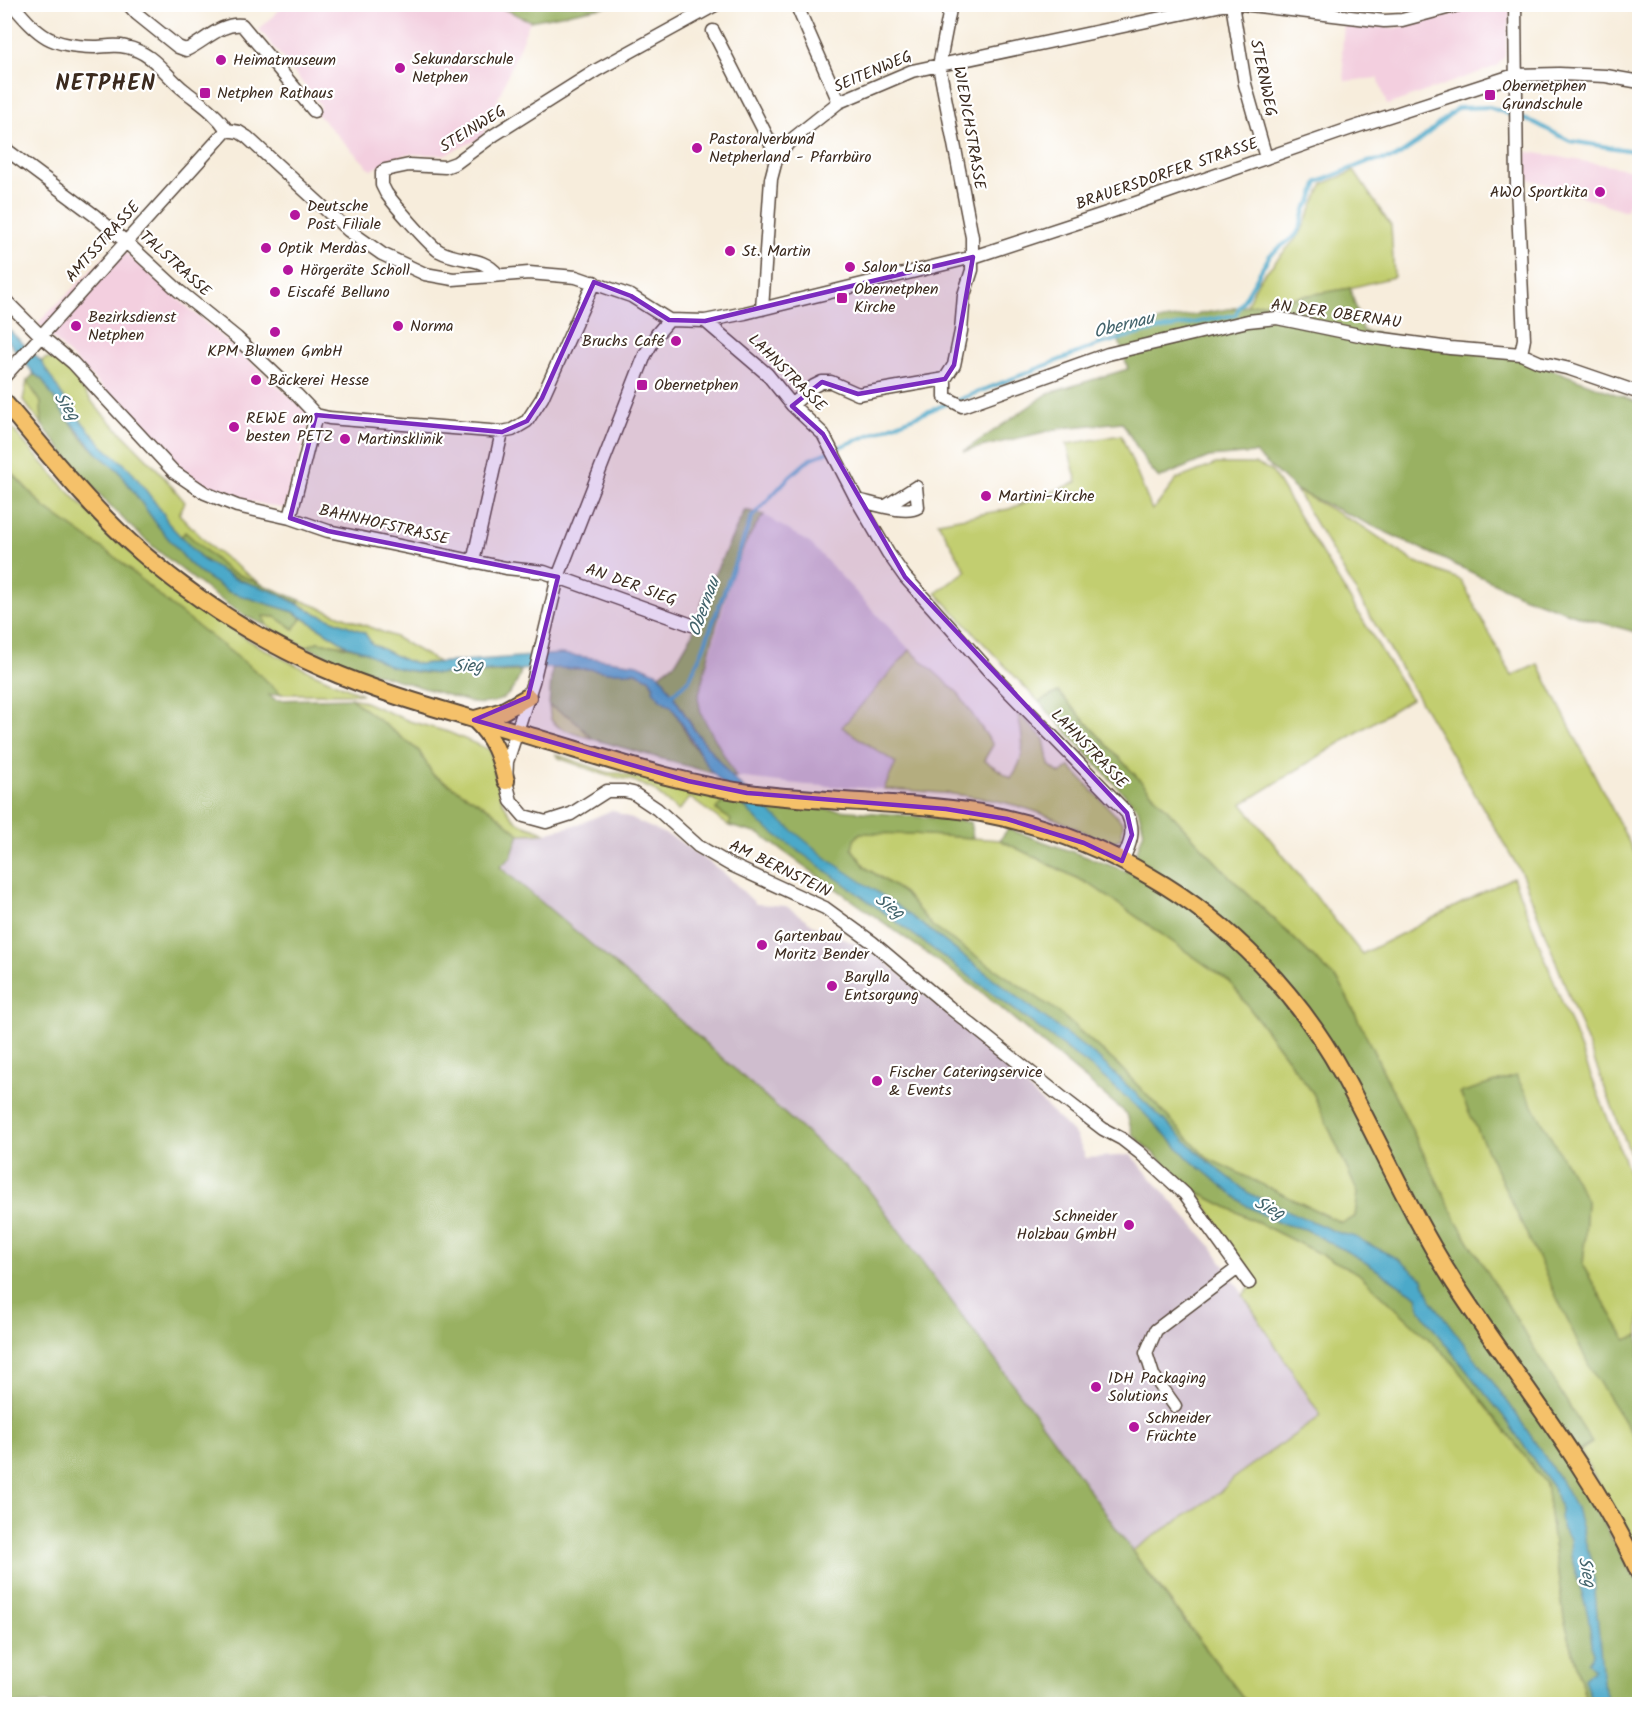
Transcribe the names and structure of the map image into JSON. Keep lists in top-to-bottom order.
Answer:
{
  "streets": {
    "street": [
      "SEITENWEG",
      "STERNWEG",
      "WIEDICHSTRASSE",
      "STEINWEG",
      "BRAUERSDORFER STRASSE",
      "AMTSSTRASSE",
      "TALSTRASSE",
      "AN DER OBERNAU",
      "LAHNSTRASSE",
      "BAHNHOFSTRASSE",
      "AN DER SIEG",
      "AM BERNSTEIN"
    ]
  },
  "crossings": [
    ["SEITENWEG", "WIEDICHSTRASSE"],
    ["STERNWEG", "BRAUERSDORFER STRASSE"],
    ["WIEDICHSTRASSE", "BRAUERSDORFER STRASSE"],
    ["WIEDICHSTRASSE", "AN DER OBERNAU"],
    ["BRAUERSDORFER STRASSE", "AN DER OBERNAU"],
    ["BRAUERSDORFER STRASSE", "LAHNSTRASSE"],
    ["AMTSSTRASSE", "TALSTRASSE"],
    ["AMTSSTRASSE", "BAHNHOFSTRASSE"],
    ["BAHNHOFSTRASSE", "AN DER SIEG"]
  ],
  "districts": ["NETPHEN"],
  "water": ["Obernau", "Sieg"],
  "places": {
    "other": [
      "Heimatmuseum",
      "Sekundarschule Netphen",
      "Pastoralverbund Netpherland - Pfarrbüro",
      "AWO Sportkita",
      "Deutsche Post Filiale",
      "Optik Merdas",
      "St. Martin",
      "Salon Lisa",
      "Hörgeräte Scholl",
      "Eiscafé Belluno",
      "Bezirksdienst Netphen",
      "Norma",
      "KPM Blumen GmbH",
      "Bruchs Café",
      "Bäckerei Hesse",
      "REWE am besten PETZ",
      "Martinsklinik",
      "Martini-Kirche",
      "Gartenbau Moritz Bender",
      "Barylla Entsorgung",
      "Fischer Cateringservice & Events",
      "Schneider Holzbau GmbH",
      "IDH Packaging Solutions",
      "Schneider Früchte"
    ],
    "transit": [
      "Netphen Rathaus",
      "Obernetphen Grundschule",
      "Obernetphen Kirche",
      "Obernetphen"
    ]
  }
}
